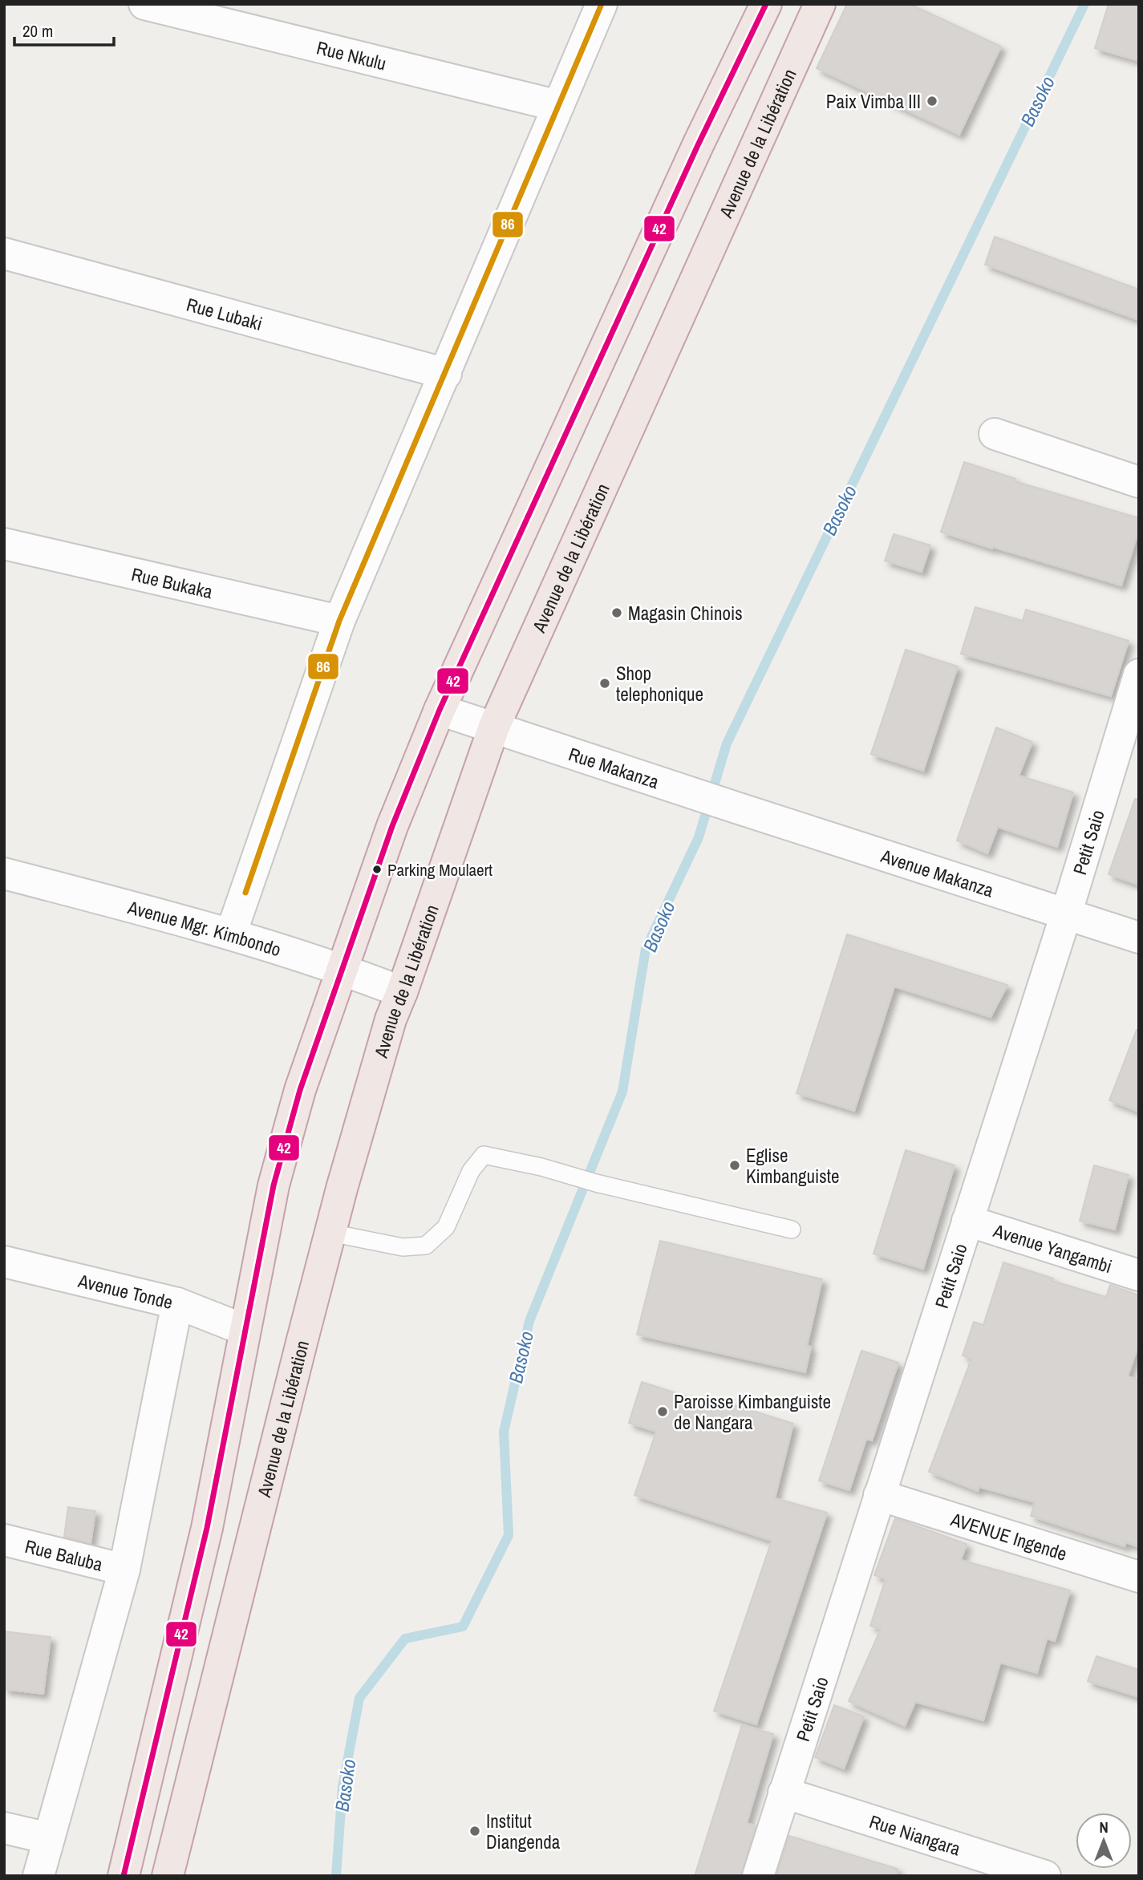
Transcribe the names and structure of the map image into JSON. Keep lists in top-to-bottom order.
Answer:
{
  "streets": {
    "highway": ["Avenue de la Libération"],
    "street": [
      "Rue Nkulu",
      "Rue Lubaki",
      "Rue Bukaka",
      "Rue Makanza",
      "Petit Saio",
      "Avenue Makanza",
      "Avenue Mgr. Kimbondo",
      "Avenue Yangambi",
      "Avenue Tonde",
      "AVENUE Ingende",
      "Rue Baluba",
      "Rue Niangara"
    ]
  },
  "crossings": [
    ["Avenue de la Libération", "Rue Makanza"],
    ["Avenue de la Libération", "Avenue Mgr. Kimbondo"],
    ["Rue Makanza", "Avenue Makanza"],
    ["Petit Saio", "Avenue Makanza"],
    ["Petit Saio", "Avenue Yangambi"],
    ["Petit Saio", "AVENUE Ingende"],
    ["Petit Saio", "Rue Niangara"]
  ],
  "water": ["Basoko"],
  "places": [
    "Paix Vimba III",
    "Magasin Chinois",
    "Shop telephonique",
    "Parking Moulaert",
    "Eglise Kimbanguiste",
    "Paroisse Kimbanguiste de Nangara",
    "Institut Diangenda"
  ],
  "lines": ["transit line 86", "transit line 42"],
  "scale_bar": "20 m",
  "north": "top"
}
